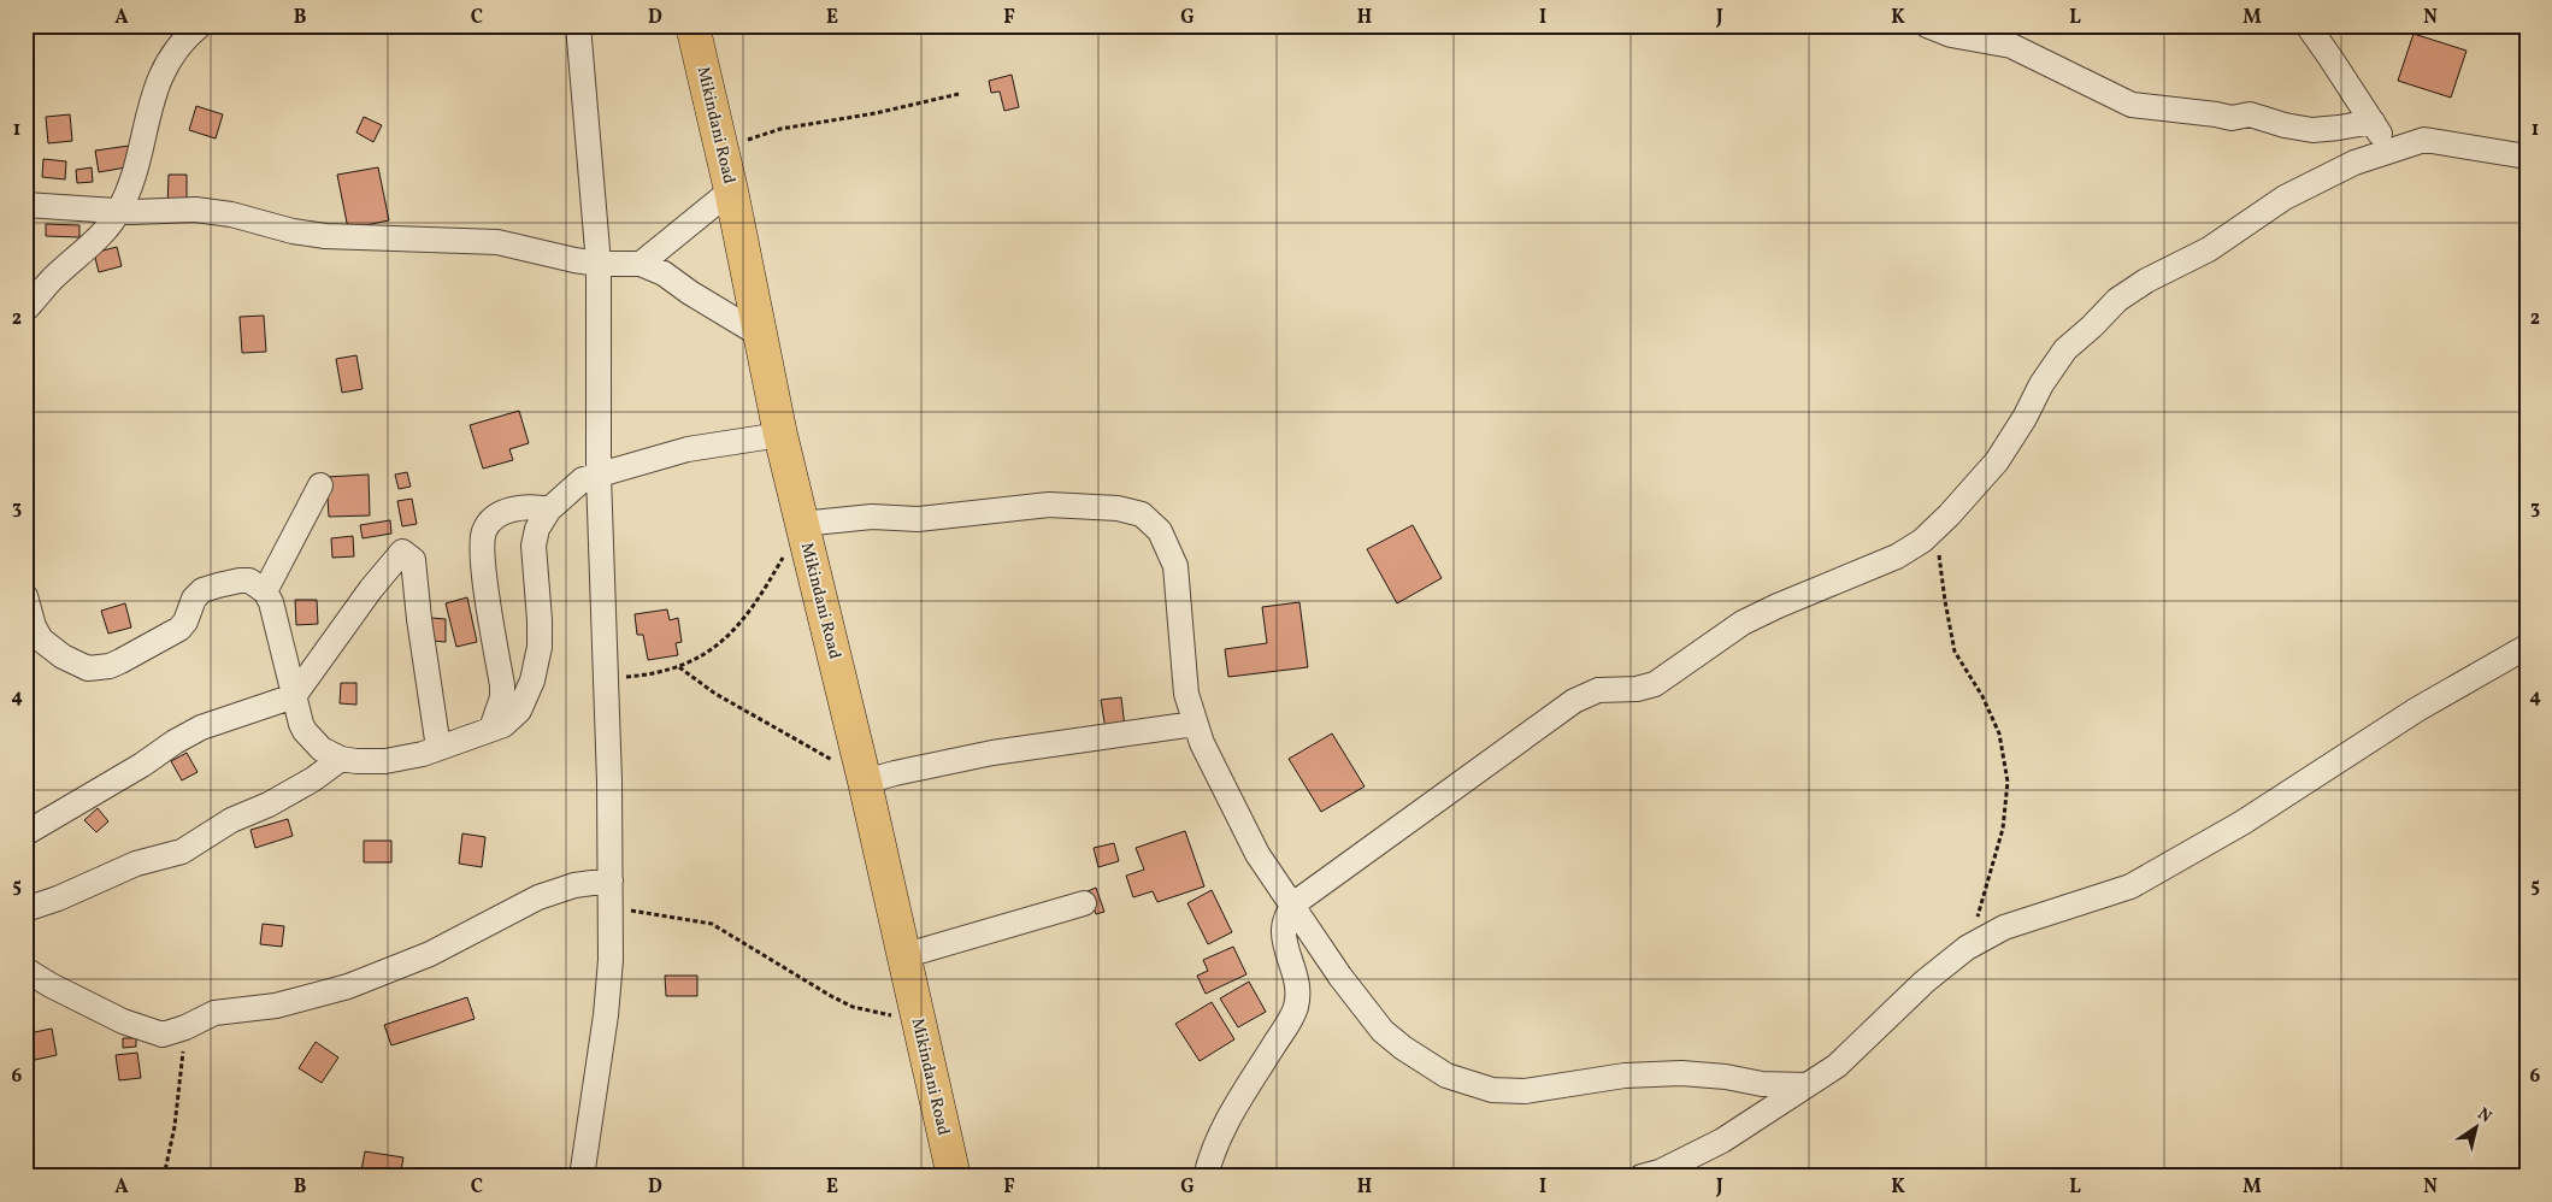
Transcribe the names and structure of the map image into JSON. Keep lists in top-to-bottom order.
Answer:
{
  "streets": {
    "highway": ["Mikindani Road"]
  },
  "north": "top right",
  "grid": {
    "columns": [
      "A",
      "B",
      "C",
      "D",
      "E",
      "F",
      "G",
      "H",
      "I",
      "J",
      "K",
      "L",
      "M",
      "N"
    ],
    "rows": [
      "1",
      "2",
      "3",
      "4",
      "5",
      "6"
    ]
  }
}
